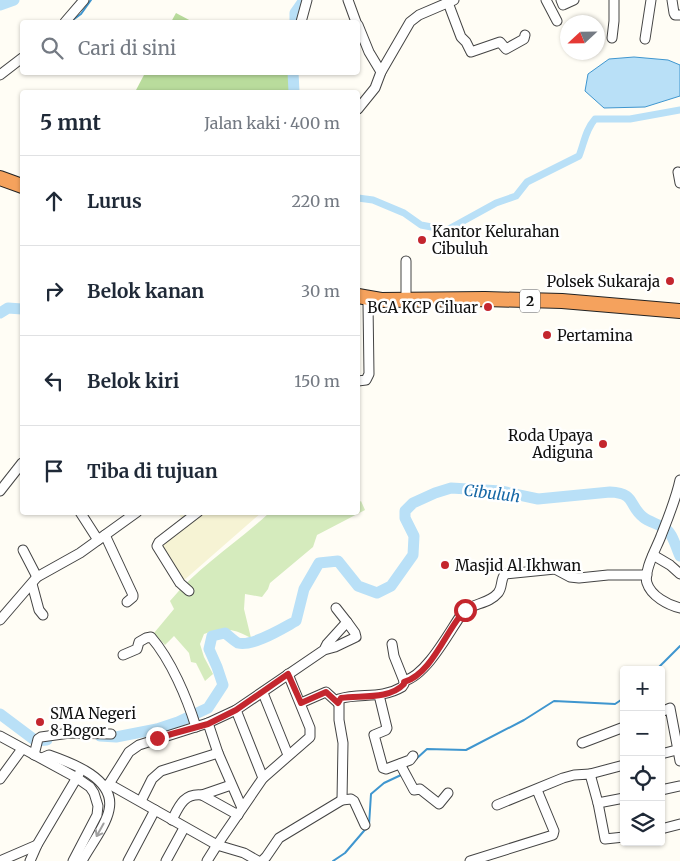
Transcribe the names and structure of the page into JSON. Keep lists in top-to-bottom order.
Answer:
{
  "streets": {
    "highway": ["2"]
  },
  "water": ["Cibuluh"],
  "places": [
    "Kantor Kelurahan Cibuluh",
    "Polsek Sukaraja",
    "BCA KCP Ciluar",
    "Pertamina",
    "Roda Upaya Adiguna",
    "Masjid Al Ikhwan",
    "SMA Negeri 8 Bogor"
  ],
  "north": "left",
  "page": {
    "search": "Cari di sini",
    "heading": ["5 mnt", "Jalan kaki · 400 m"],
    "list": [
      ["Lurus", "220 m"],
      ["Belok kanan", "30 m"],
      ["Belok kiri", "150 m"],
      "Tiba di tujuan"
    ],
    "map_buttons": ["+", "−"]
  }
}
